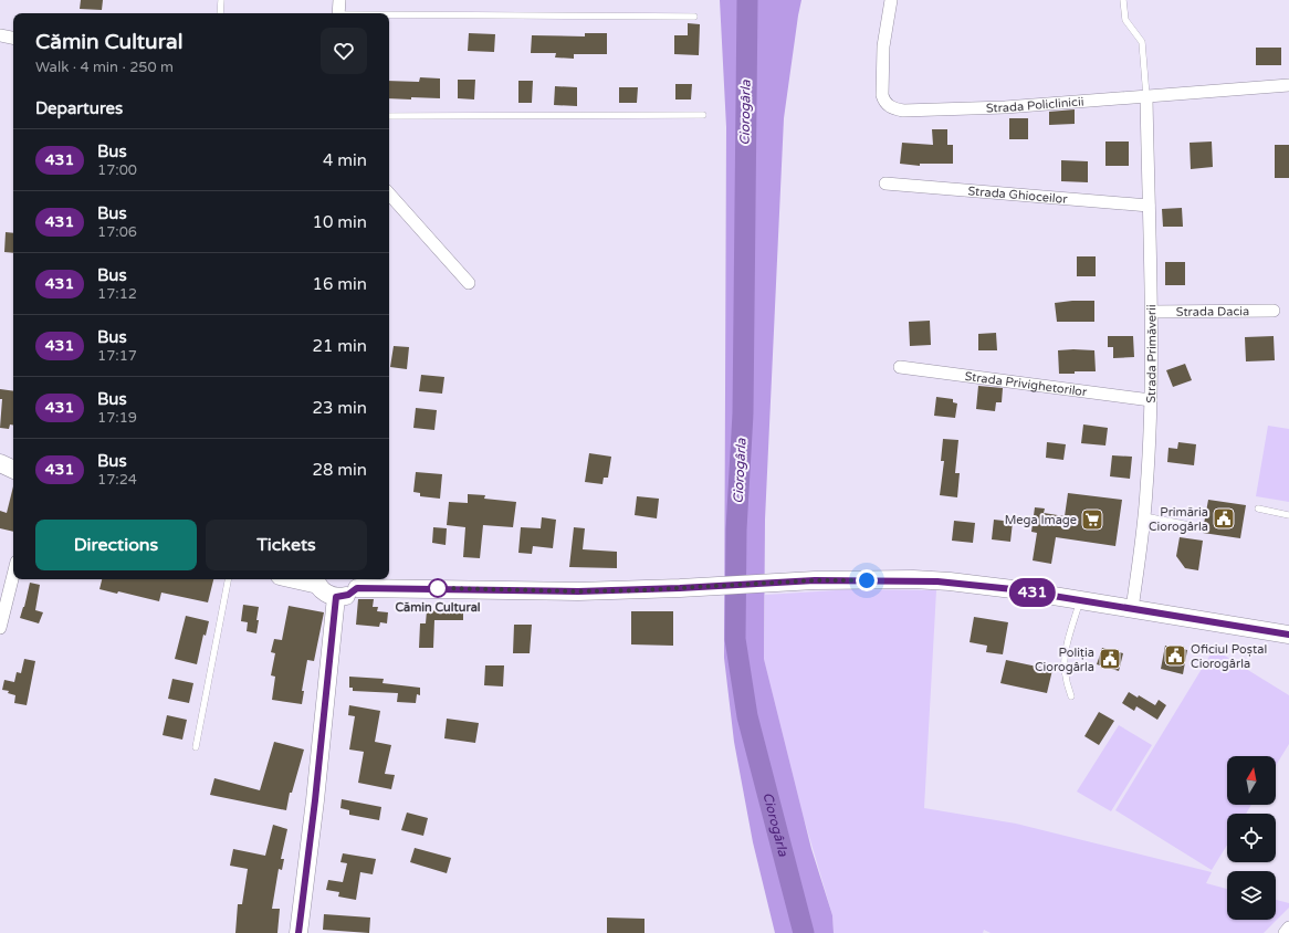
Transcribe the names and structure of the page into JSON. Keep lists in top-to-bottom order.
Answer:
{
  "streets": {
    "street": [
      "Strada Policlinicii",
      "Strada Ghioceilor",
      "Strada Dacia",
      "Strada Primăverii",
      "Strada Privighetorilor"
    ]
  },
  "crossings": [
    ["Strada Policlinicii", "Strada Primăverii"],
    ["Strada Ghioceilor", "Strada Primăverii"],
    ["Strada Dacia", "Strada Primăverii"],
    ["Strada Primăverii", "Strada Privighetorilor"]
  ],
  "water": ["Ciorogârla"],
  "places": {
    "public building": ["Primăria Ciorogârla", "Oficiul Poștal Ciorogârla", "Poliția Ciorogârla"],
    "supermarket": ["Mega Image"],
    "other": ["Cămin Cultural"]
  },
  "lines": ["bus line 431"],
  "north": "top",
  "page": {
    "on_map": "431",
    "heading": [
      ["Cămin Cultural", "Walk · 4 min · 250 m"],
      "Departures"
    ],
    "list": [
      {
        "mark": "431",
        "name": "Bus",
        "note": "17:00",
        "value": "4 min"
      },
      {
        "mark": "431",
        "name": "Bus",
        "note": "17:06",
        "value": "10 min"
      },
      {
        "mark": "431",
        "name": "Bus",
        "note": "17:12",
        "value": "16 min"
      },
      {
        "mark": "431",
        "name": "Bus",
        "note": "17:17",
        "value": "21 min"
      },
      {
        "mark": "431",
        "name": "Bus",
        "note": "17:19",
        "value": "23 min"
      },
      {
        "mark": "431",
        "name": "Bus",
        "note": "17:24",
        "value": "28 min"
      }
    ],
    "buttons": ["Directions", "Tickets"]
  }
}
